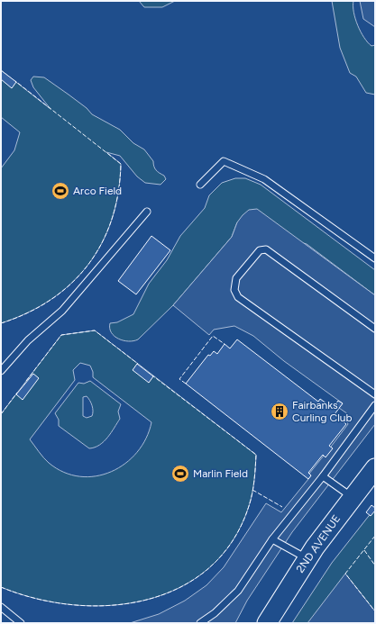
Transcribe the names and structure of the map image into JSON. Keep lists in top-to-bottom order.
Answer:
{
  "streets": {
    "street": ["2ND AVENUE"]
  },
  "places": {
    "sports": ["Arco Field", "Marlin Field"],
    "building": ["Fairbanks Curling Club"]
  }
}
